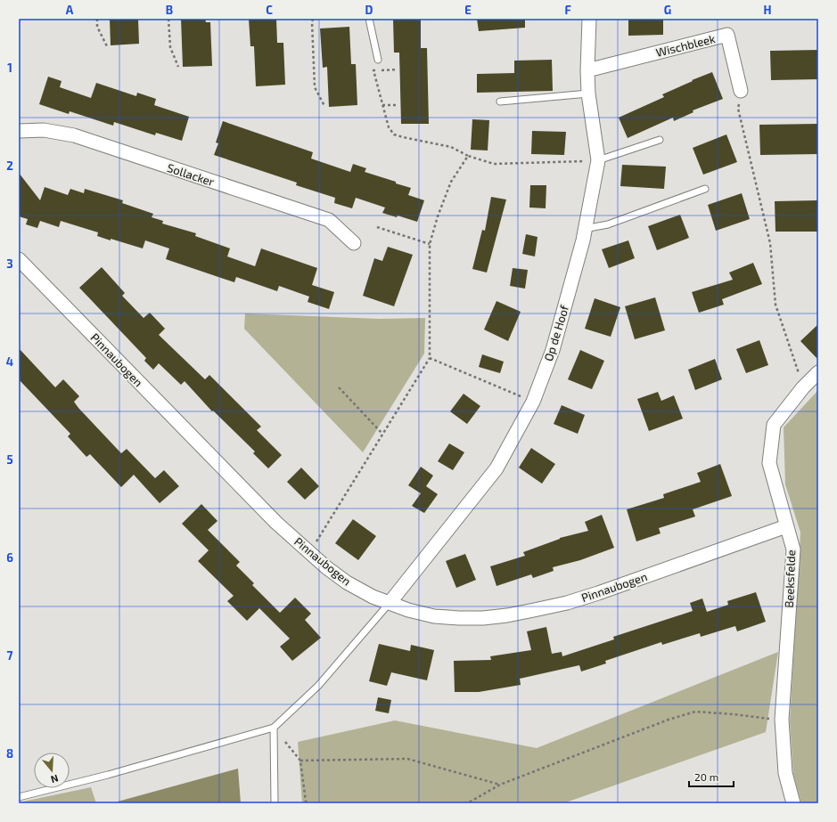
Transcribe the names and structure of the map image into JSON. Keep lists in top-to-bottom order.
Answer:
{
  "streets": {
    "street": [
      "Wischbleek",
      "Sollacker",
      "Op de Hoof",
      "Pinnaubogen",
      "Beeksfelde"
    ]
  },
  "crossings": [
    ["Wischbleek", "Op de Hoof"],
    ["Op de Hoof", "Pinnaubogen"],
    ["Pinnaubogen", "Beeksfelde"]
  ],
  "scale_bar": "20 m",
  "north": "bottom",
  "grid": {
    "columns": [
      "A",
      "B",
      "C",
      "D",
      "E",
      "F",
      "G",
      "H"
    ],
    "rows": [
      "1",
      "2",
      "3",
      "4",
      "5",
      "6",
      "7",
      "8"
    ]
  }
}
